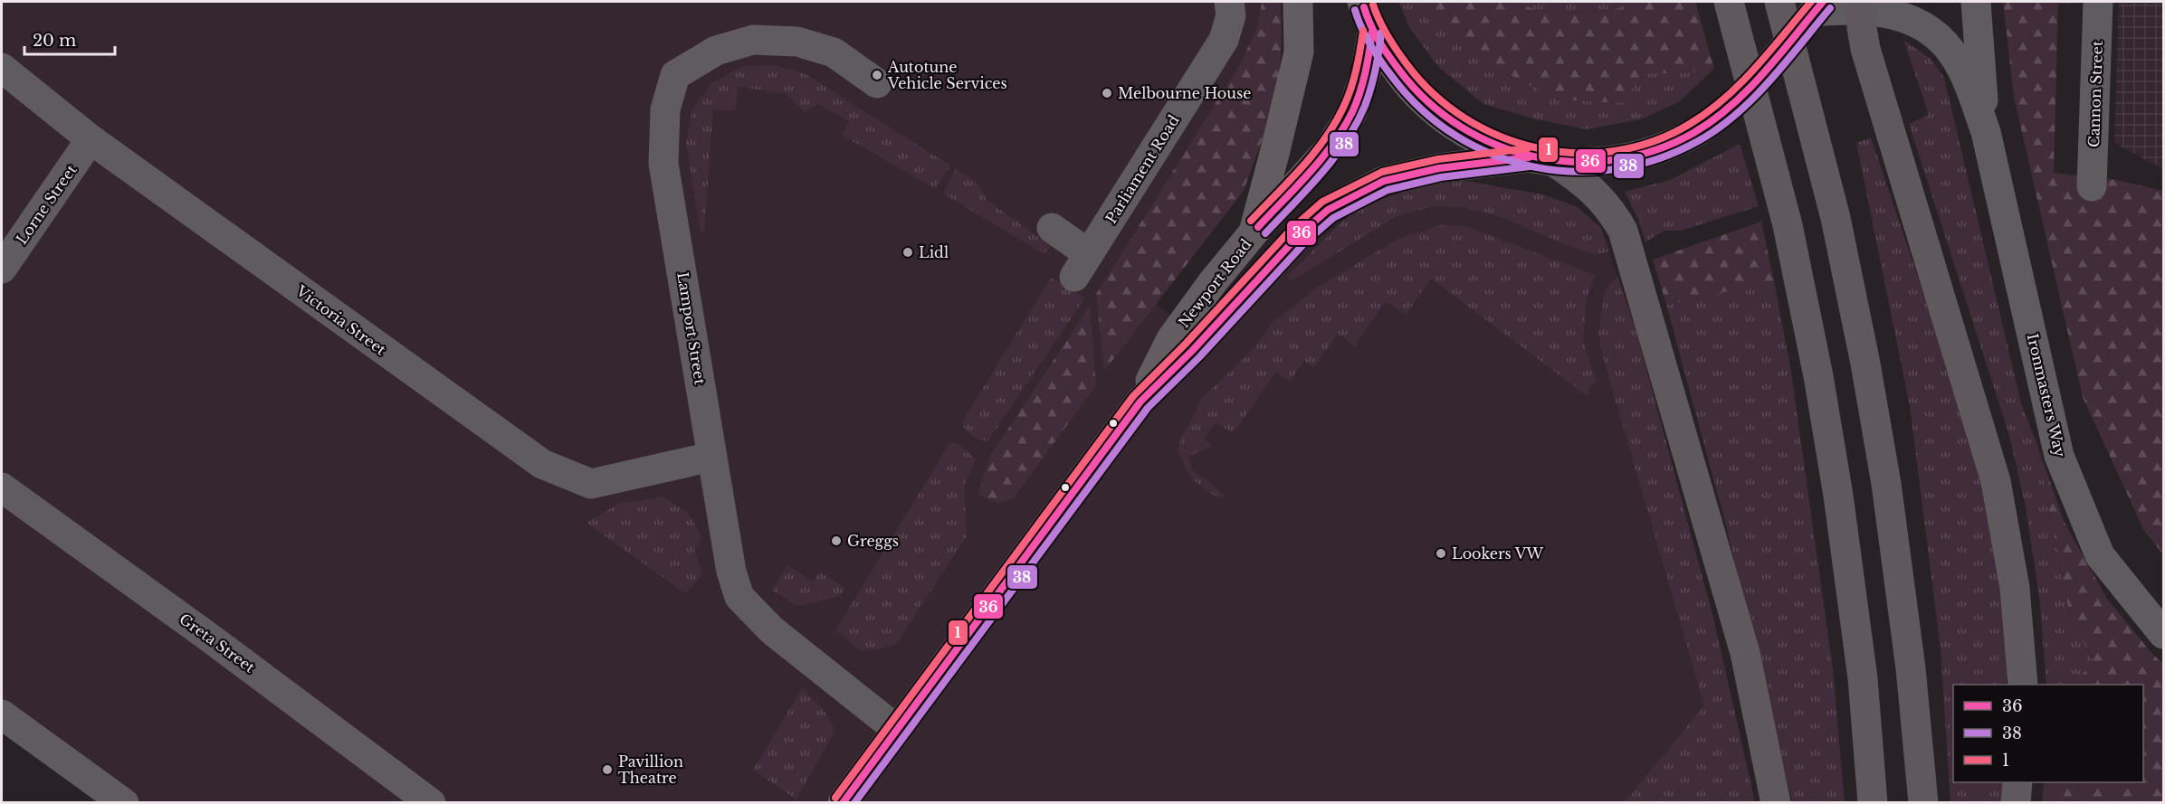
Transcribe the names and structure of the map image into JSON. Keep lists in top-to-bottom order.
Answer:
{
  "streets": {
    "main road": ["Newport Road"],
    "street": [
      "Cannon Street",
      "Parliament Road",
      "Lorne Street",
      "Victoria Street",
      "Lamport Street",
      "Ironmasters Way",
      "Greta Street"
    ]
  },
  "crossings": [
    ["Lorne Street", "Victoria Street"],
    ["Newport Road", "Lamport Street"],
    ["Victoria Street", "Lamport Street"]
  ],
  "places": [
    "Autotune Vehicle Services",
    "Melbourne House",
    "Lidl",
    "Greggs",
    "Lookers VW",
    "Pavillion Theatre"
  ],
  "lines": ["transit line 36", "transit line 1", "transit line 38"],
  "legend": ["36", "38", "1"],
  "scale_bar": "20 m"
}
